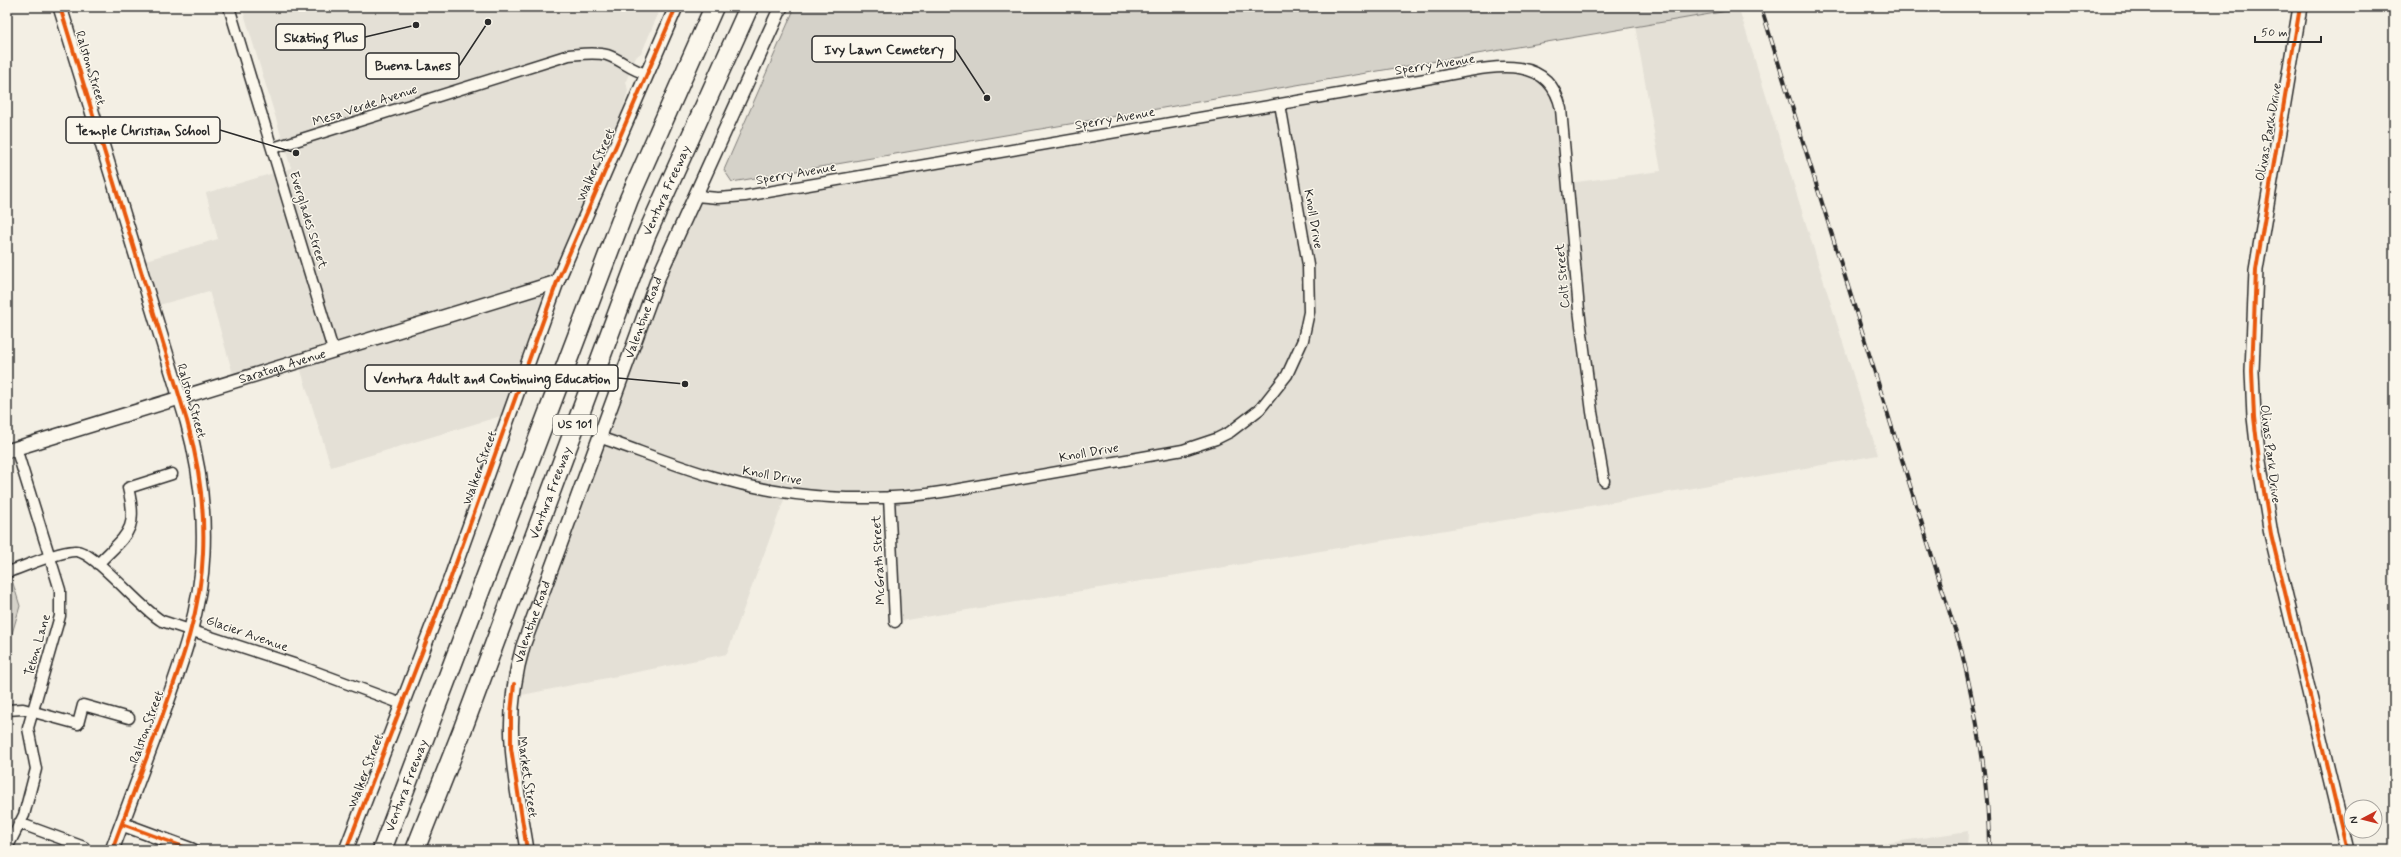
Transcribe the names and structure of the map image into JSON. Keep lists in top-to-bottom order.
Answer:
{
  "streets": {
    "highway": ["Ventura Freeway", "US 101"],
    "street": [
      "Sperry Avenue",
      "Ralston Street",
      "Mesa Verde Avenue",
      "Olivas Park Drive",
      "Walker Street",
      "Knoll Drive",
      "Everglades Street",
      "Colt Street",
      "Valentine Road",
      "Saratoga Avenue",
      "McGrath Street",
      "Glacier Avenue",
      "Teton Lane",
      "Market Street"
    ]
  },
  "crossings": [
    ["Sperry Avenue", "Knoll Drive"],
    ["Sperry Avenue", "Colt Street"],
    ["Sperry Avenue", "Valentine Road"],
    ["Ralston Street", "Saratoga Avenue"],
    ["Ralston Street", "Glacier Avenue"],
    ["Mesa Verde Avenue", "Walker Street"],
    ["Mesa Verde Avenue", "Everglades Street"],
    ["Walker Street", "Saratoga Avenue"],
    ["Walker Street", "Glacier Avenue"],
    ["Knoll Drive", "Valentine Road"],
    ["Knoll Drive", "McGrath Street"],
    ["Everglades Street", "Saratoga Avenue"],
    ["Valentine Road", "Market Street"],
    ["Saratoga Avenue", "Teton Lane"],
    ["Glacier Avenue", "Teton Lane"]
  ],
  "places": [
    "Buena Lanes",
    "Skating Plus",
    "Ivy Lawn Cemetery",
    "Temple Christian School",
    "Ventura Adult and Continuing Education"
  ],
  "scale_bar": "50 m",
  "north": "left"
}
